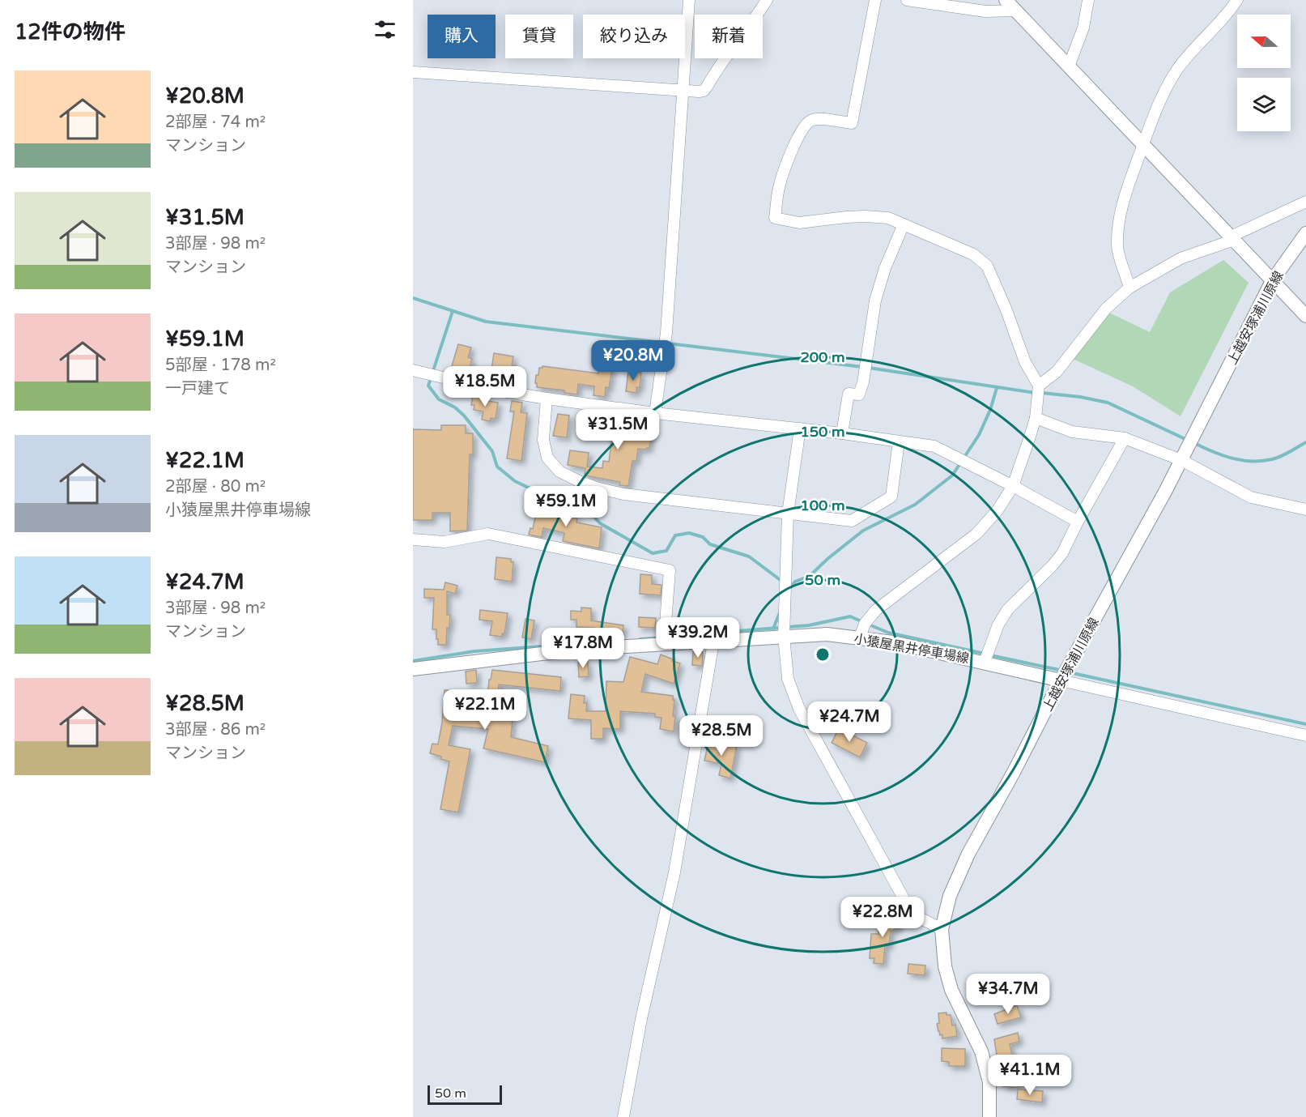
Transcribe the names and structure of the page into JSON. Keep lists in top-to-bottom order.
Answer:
{
  "streets": {
    "main road": ["上越安塚浦川原線", "小猿屋黒井停車場線"]
  },
  "crossings": [
    ["上越安塚浦川原線", "小猿屋黒井停車場線"]
  ],
  "scale_bar": "50 m",
  "north": "left",
  "page": {
    "heading": "12件の物件",
    "chip": [
      "購入",
      "賃貸",
      "絞り込み",
      "新着"
    ],
    "list": [
      {
        "name": "¥20.8M",
        "note": "2部屋 · 74 m² · マンション"
      },
      {
        "name": "¥31.5M",
        "note": "3部屋 · 98 m² · マンション"
      },
      {
        "name": "¥59.1M",
        "note": "5部屋 · 178 m² · 一戸建て"
      },
      {
        "name": "¥22.1M",
        "note": "2部屋 · 80 m² · 小猿屋黒井停車場線"
      },
      {
        "name": "¥24.7M",
        "note": "3部屋 · 98 m² · マンション"
      },
      {
        "name": "¥28.5M",
        "note": "3部屋 · 86 m² · マンション"
      }
    ],
    "price": [
      "¥20.8M",
      "¥18.5M",
      "¥31.5M",
      "¥59.1M",
      "¥39.2M",
      "¥17.8M",
      "¥22.1M",
      "¥24.7M",
      "¥28.5M",
      "¥22.8M",
      "¥34.7M",
      "¥41.1M"
    ],
    "scale": "50 m"
  },
  "rings": [
    "200 m",
    "150 m",
    "100 m",
    "50 m"
  ]
}
